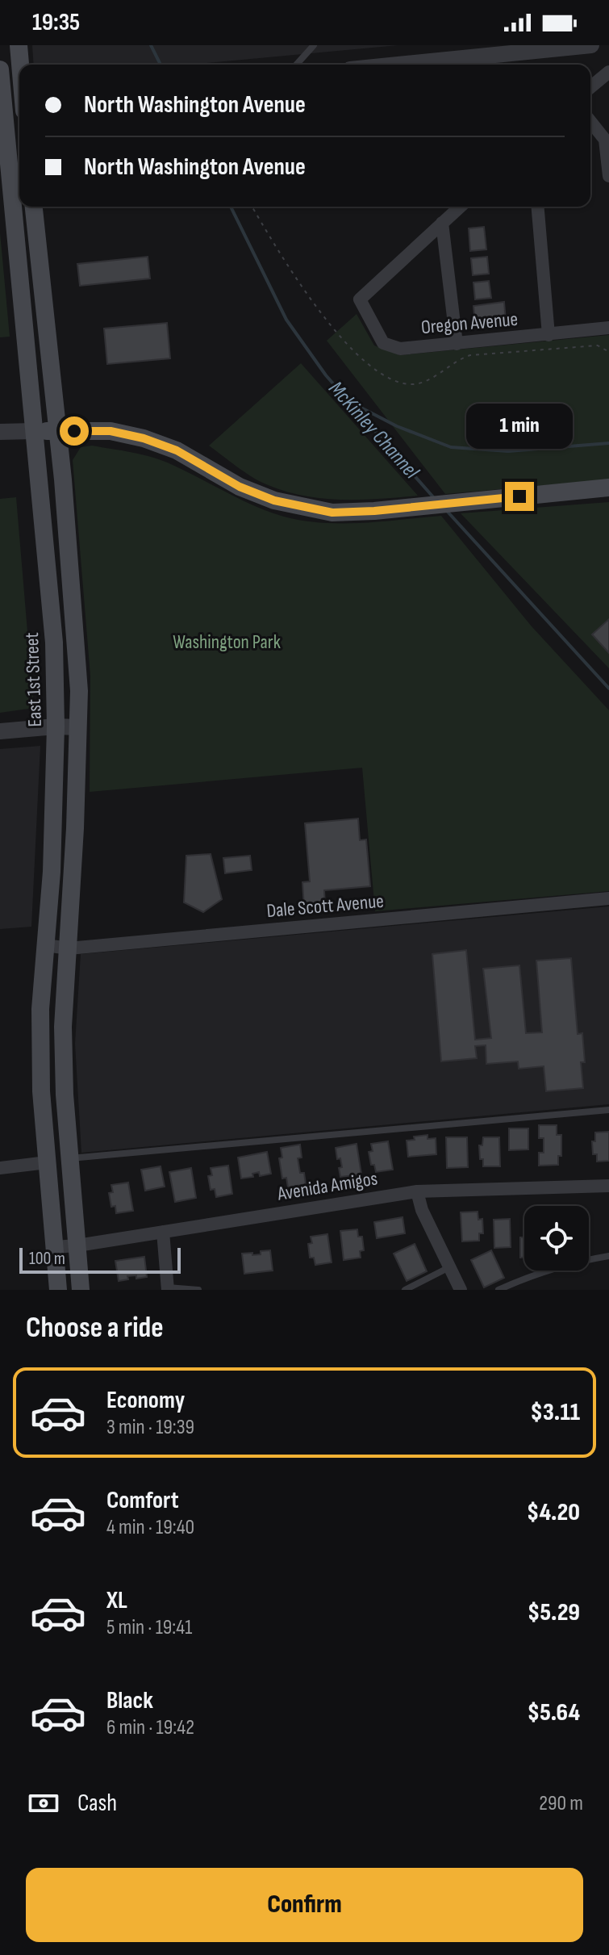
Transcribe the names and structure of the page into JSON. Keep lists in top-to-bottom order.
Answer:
{
  "streets": {
    "main road": ["East 1st Street"],
    "street": ["Oregon Avenue", "Dale Scott Avenue", "Avenida Amigos"]
  },
  "crossings": [
    ["East 1st Street", "Dale Scott Avenue"],
    ["East 1st Street", "Avenida Amigos"]
  ],
  "water": ["McKinley Channel"],
  "parks": ["Washington Park"],
  "scale_bar": "100 m",
  "page": {
    "status": "19:35",
    "banner": ["North Washington Avenue", "North Washington Avenue"],
    "bubble": "1 min",
    "scale": "100 m",
    "heading": "Choose a ride",
    "list": [
      {
        "name": "Economy",
        "note": "3 min · 19:39",
        "value": "$3.11"
      },
      {
        "name": "Comfort",
        "note": "4 min · 19:40",
        "value": "$4.20"
      },
      {
        "name": "XL",
        "note": "5 min · 19:41",
        "value": "$5.29"
      },
      {
        "name": "Black",
        "note": "6 min · 19:42",
        "value": "$5.64"
      }
    ],
    "pay": ["Cash", "290 m"],
    "buttons": "Confirm"
  }
}
